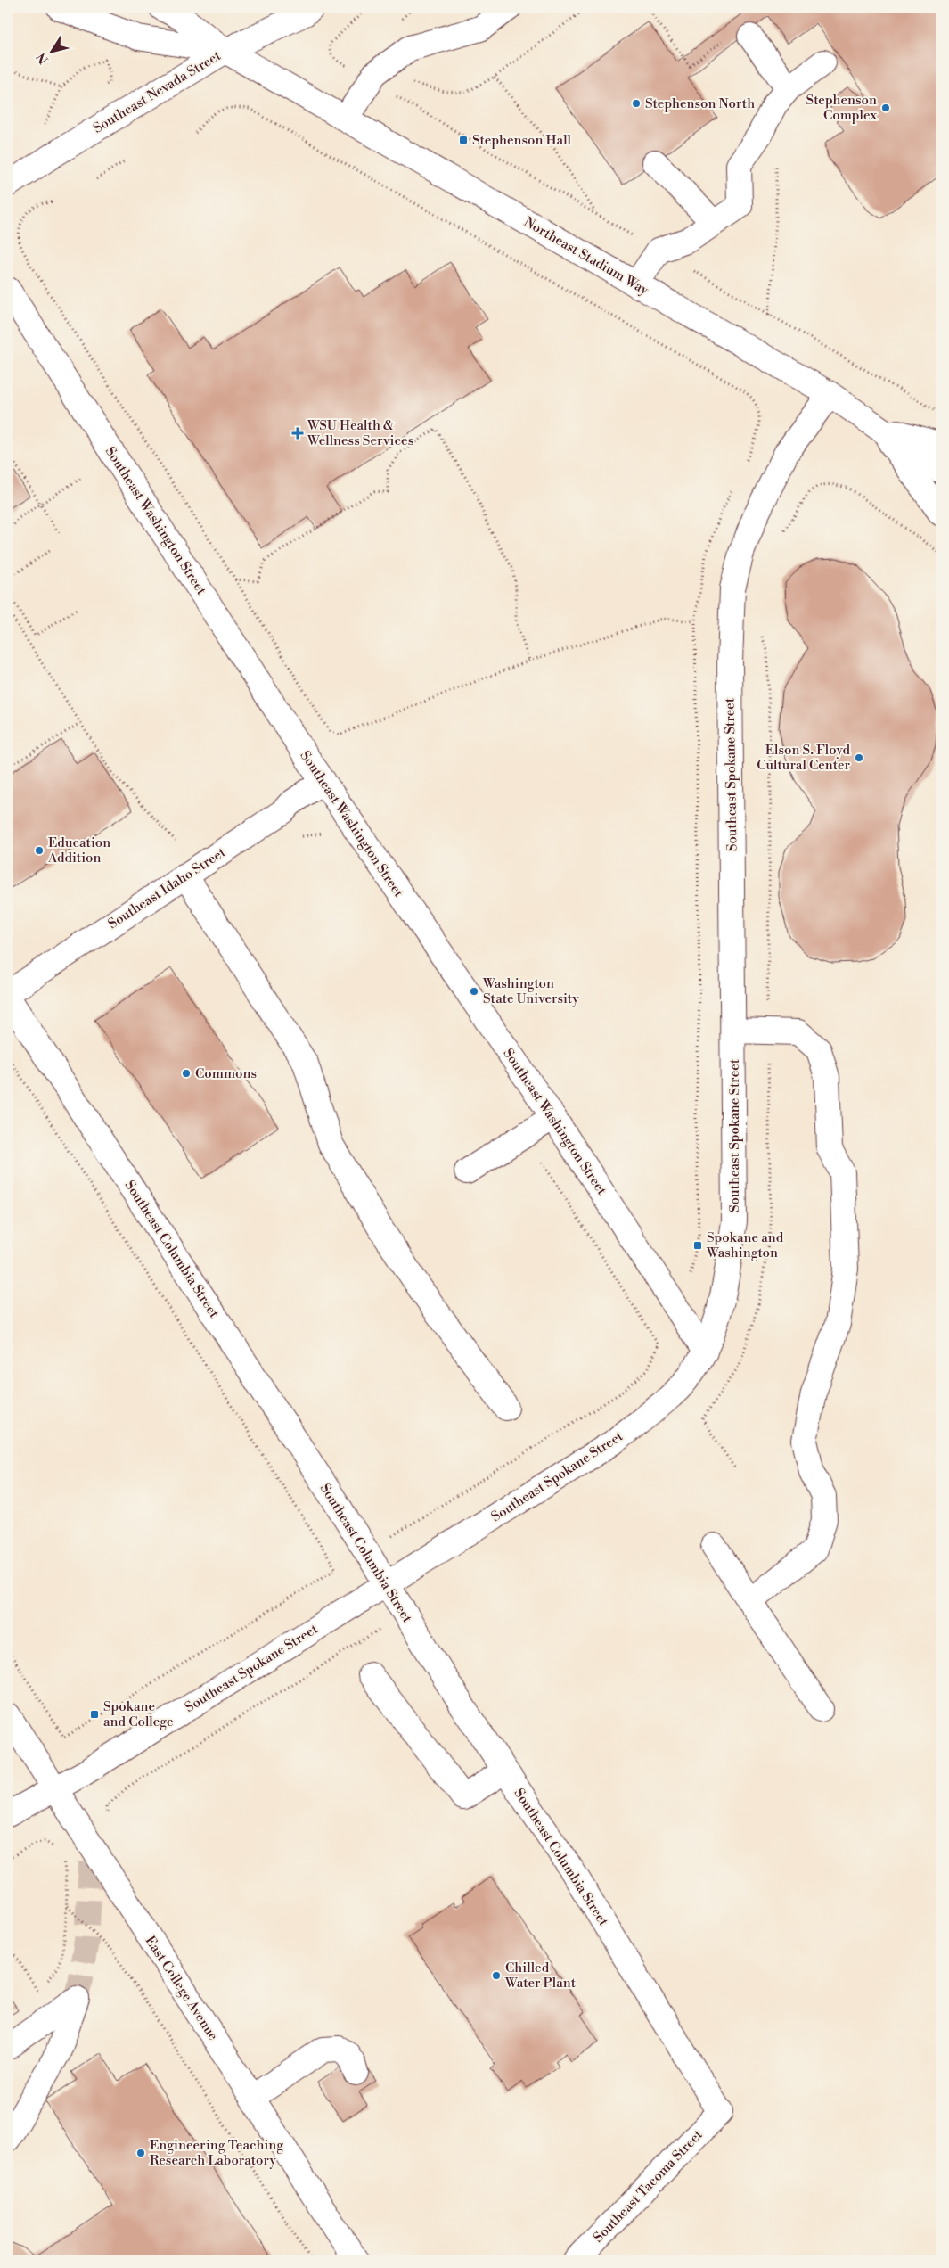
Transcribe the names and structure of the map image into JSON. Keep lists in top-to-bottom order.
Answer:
{
  "streets": {
    "street": [
      "Southeast Nevada Street",
      "Northeast Stadium Way",
      "Southeast Washington Street",
      "Southeast Spokane Street",
      "Southeast Idaho Street",
      "Southeast Columbia Street",
      "East College Avenue",
      "Southeast Tacoma Street"
    ]
  },
  "crossings": [
    ["Southeast Nevada Street", "Northeast Stadium Way"],
    ["Northeast Stadium Way", "Southeast Spokane Street"],
    ["Southeast Washington Street", "Southeast Spokane Street"],
    ["Southeast Washington Street", "Southeast Idaho Street"],
    ["Southeast Spokane Street", "Southeast Columbia Street"],
    ["Southeast Spokane Street", "East College Avenue"],
    ["Southeast Columbia Street", "Southeast Tacoma Street"]
  ],
  "places": {
    "other": [
      "Stephenson North",
      "Stephenson Complex",
      "Elson S. Floyd Cultural Center",
      "Education Addition",
      "Washington State University",
      "Commons",
      "Chilled Water Plant",
      "Engineering Teaching Research Laboratory"
    ],
    "transit": ["Stephenson Hall", "Spokane and Washington", "Spokane and College"],
    "health": ["WSU Health & Wellness Services"]
  },
  "north": "bottom left"
}
